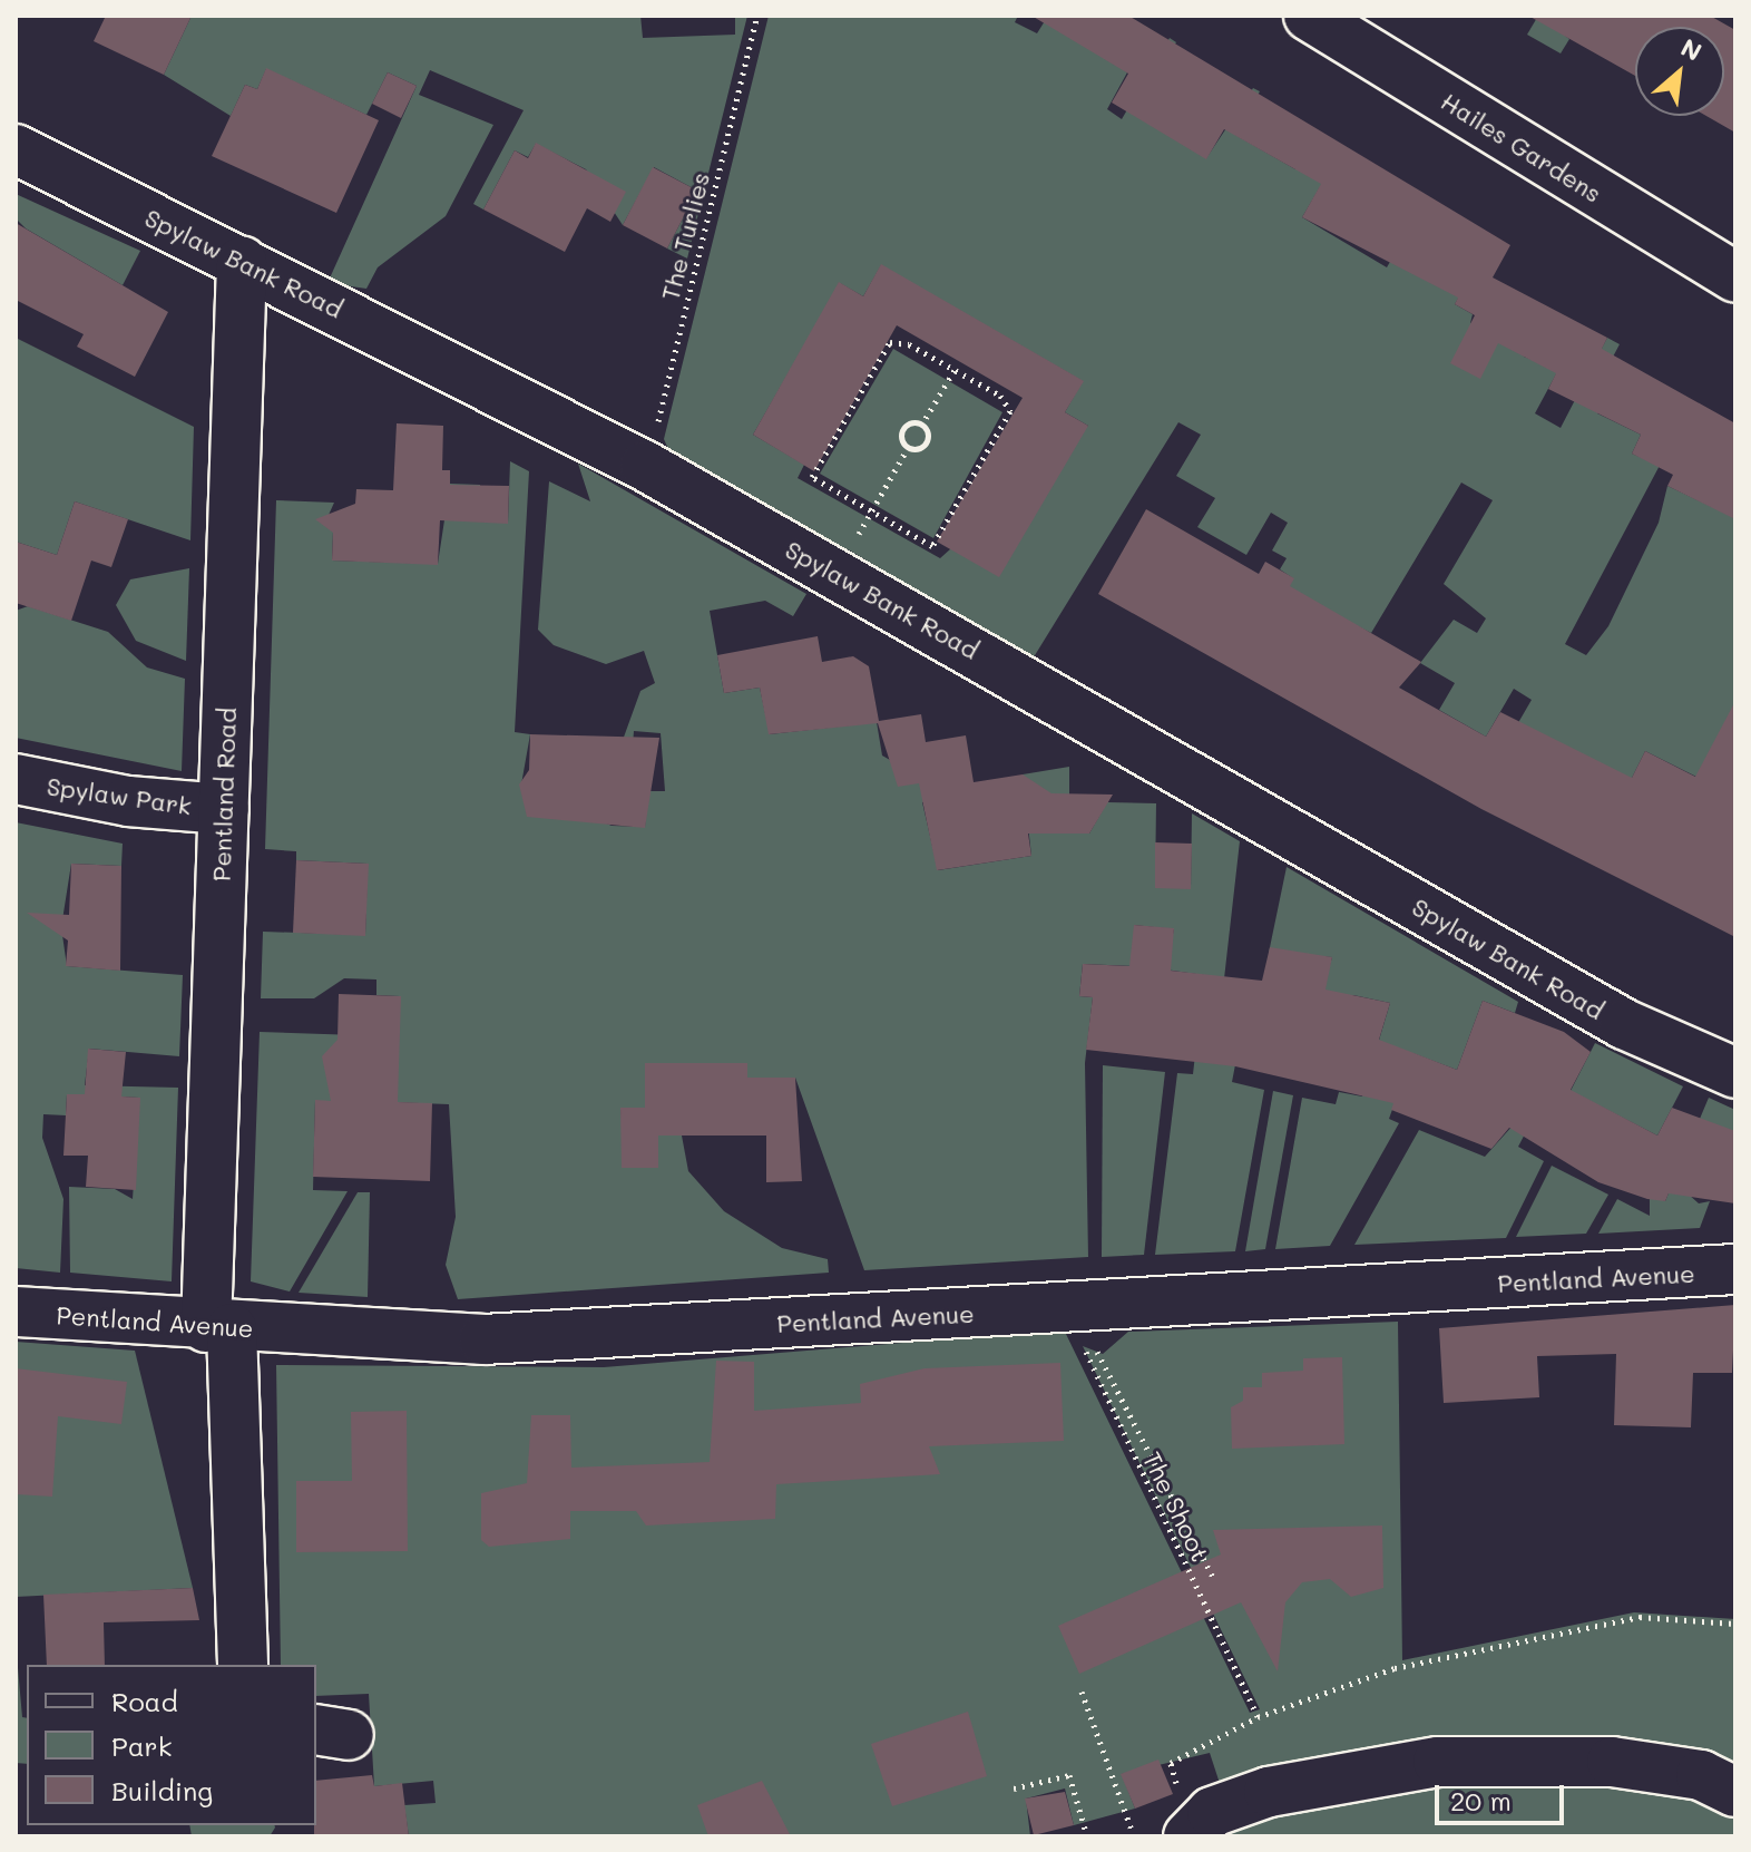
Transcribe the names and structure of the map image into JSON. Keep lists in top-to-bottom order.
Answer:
{
  "streets": {
    "street": [
      "Hailes Gardens",
      "Spylaw Bank Road",
      "Pentland Road",
      "Spylaw Park",
      "Pentland Avenue"
    ],
    "path": ["The Turlies", "The Shoot"]
  },
  "crossings": [
    ["The Turlies", "Spylaw Bank Road"],
    ["Spylaw Bank Road", "Pentland Road"],
    ["Pentland Road", "Spylaw Park"],
    ["Pentland Road", "Pentland Avenue"],
    ["Pentland Avenue", "The Shoot"]
  ],
  "legend": ["Road", "Park", "Building"],
  "scale_bar": "20 m",
  "north": "top right"
}
